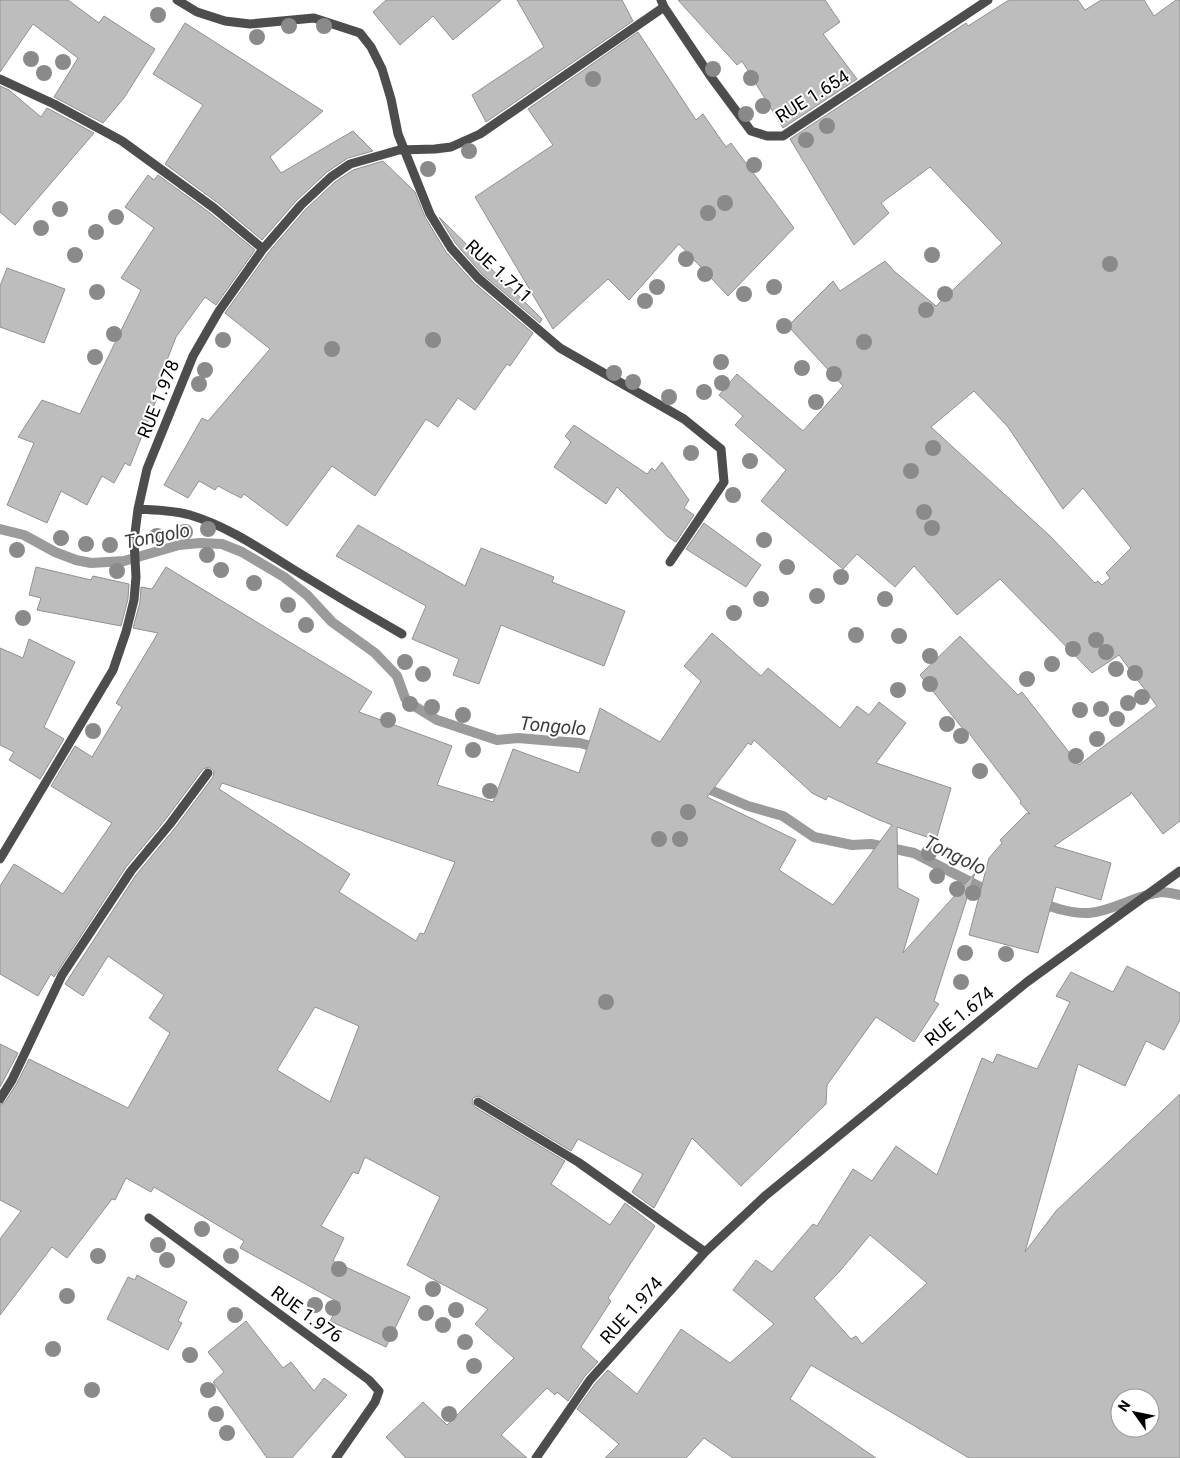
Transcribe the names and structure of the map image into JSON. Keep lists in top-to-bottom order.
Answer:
{
  "streets": {
    "street": [
      "RUE 1.654",
      "RUE 1.711",
      "RUE 1.978",
      "RUE 1.674",
      "RUE 1.974",
      "RUE 1.976"
    ]
  },
  "crossings": [
    ["RUE 1.654", "RUE 1.711"],
    ["RUE 1.654", "RUE 1.978"],
    ["RUE 1.674", "RUE 1.974"]
  ],
  "water": ["Tongolo"],
  "north": "top left"
}
